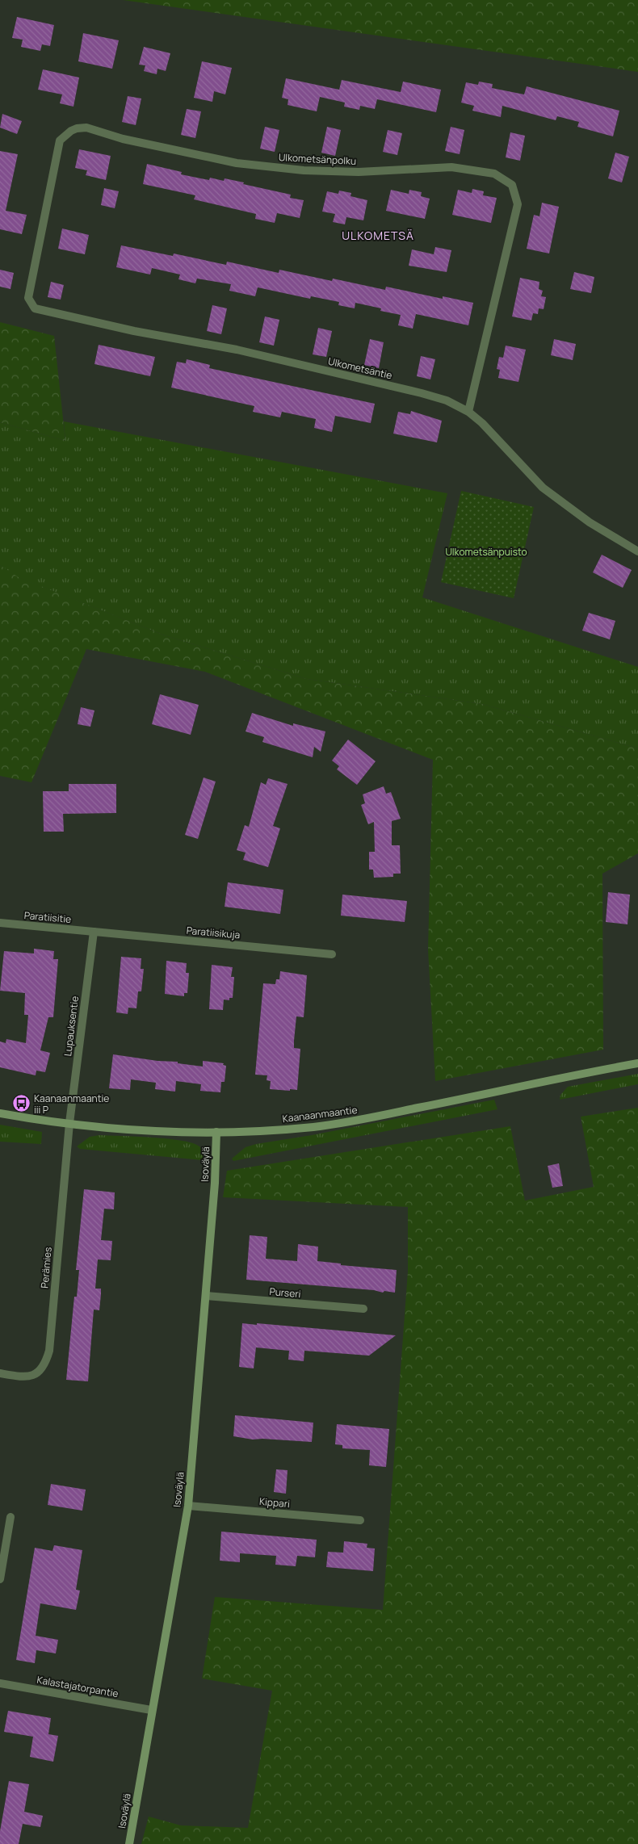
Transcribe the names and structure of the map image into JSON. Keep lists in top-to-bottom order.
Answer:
{
  "streets": {
    "street": [
      "Ulkometsänpolku",
      "Ulkometsäntie",
      "Paratiisitie",
      "Paratiisikuja",
      "Lupauksentie",
      "Kaanaanmaantie",
      "Isoväylä",
      "Perämies",
      "Purseri",
      "Kippari",
      "Kalastajatorpantie"
    ]
  },
  "crossings": [
    ["Ulkometsänpolku", "Ulkometsäntie"],
    ["Paratiisitie", "Paratiisikuja"],
    ["Paratiisitie", "Lupauksentie"],
    ["Paratiisikuja", "Lupauksentie"],
    ["Lupauksentie", "Kaanaanmaantie"],
    ["Lupauksentie", "Perämies"],
    ["Kaanaanmaantie", "Isoväylä"],
    ["Kaanaanmaantie", "Perämies"],
    ["Isoväylä", "Purseri"],
    ["Isoväylä", "Kippari"],
    ["Isoväylä", "Kalastajatorpantie"]
  ],
  "districts": ["ULKOMETSÄ"],
  "parks": ["Ulkometsänpuisto"],
  "places": {
    "bus stop": ["Kaanaanmaantie iii P"]
  }
}
